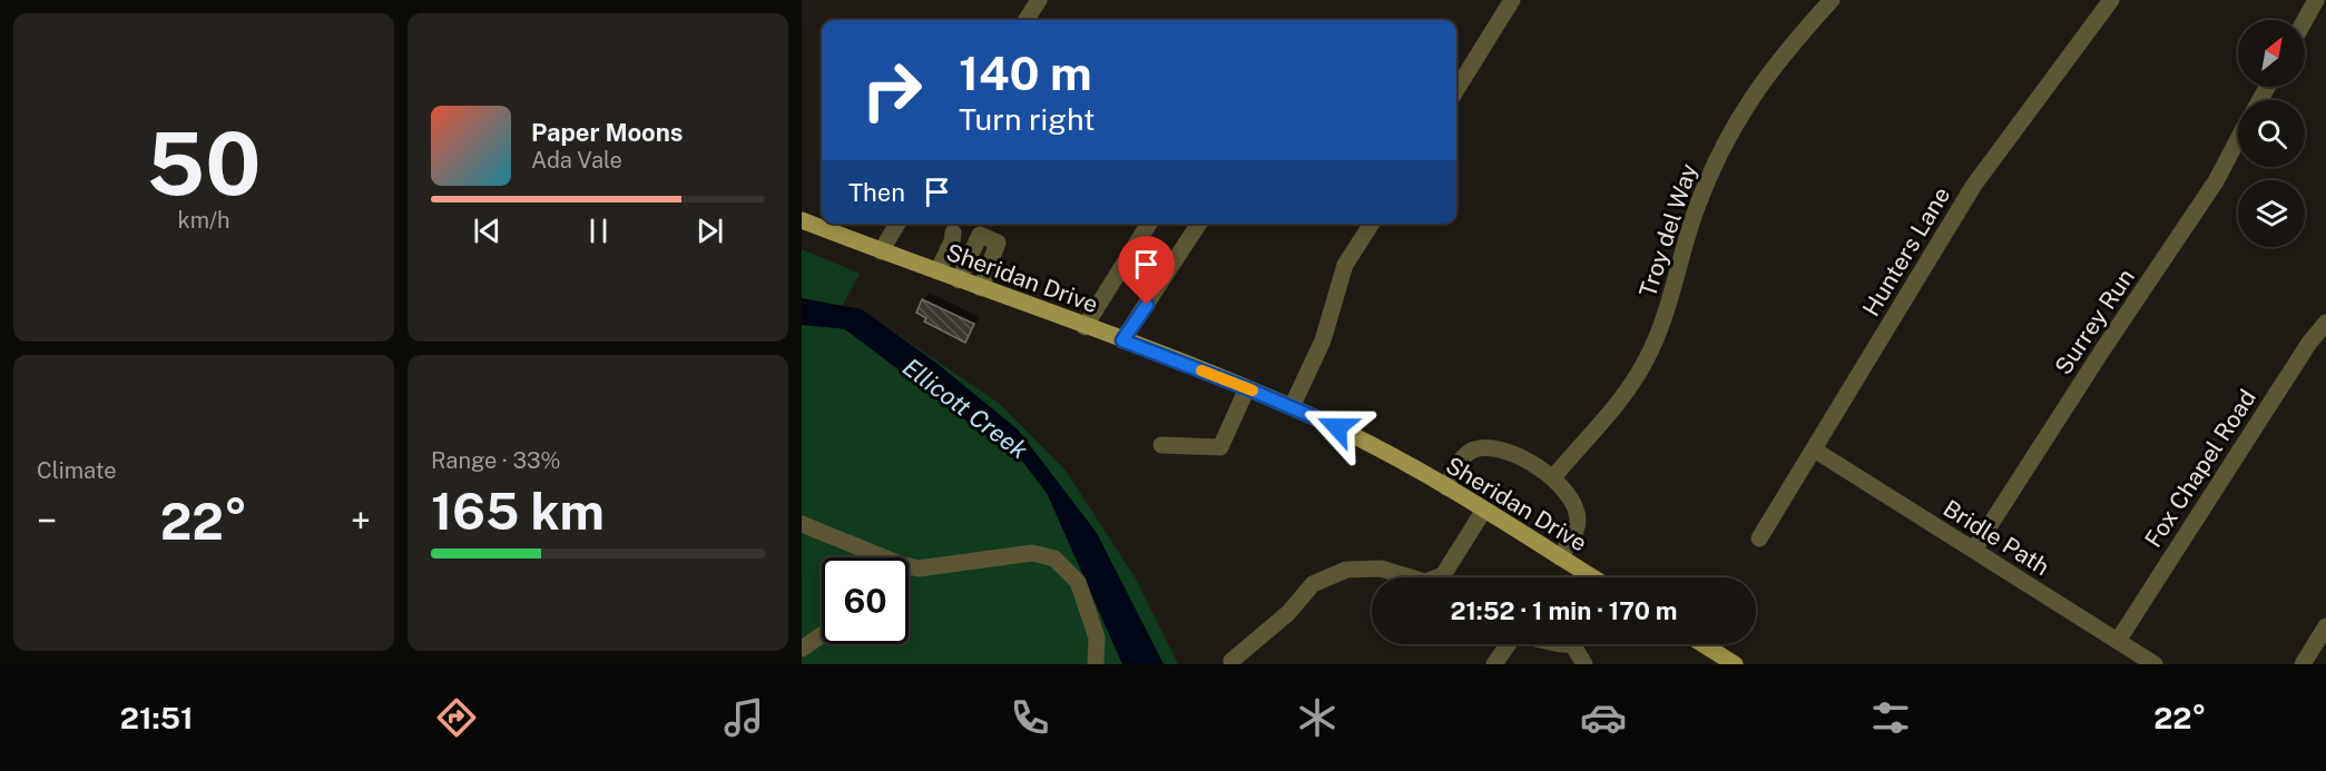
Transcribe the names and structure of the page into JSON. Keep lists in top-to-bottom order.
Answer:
{
  "streets": {
    "main road": ["Sheridan Drive"],
    "street": [
      "Troy del Way",
      "Hunters Lane",
      "Surrey Run",
      "Fox Chapel Road",
      "Bridle Path"
    ]
  },
  "crossings": [
    ["Hunters Lane", "Bridle Path"],
    ["Surrey Run", "Bridle Path"],
    ["Fox Chapel Road", "Bridle Path"]
  ],
  "water": ["Ellicott Creek"],
  "north": "top right",
  "page": {
    "tile": [
      ["50", "km/h"],
      "Climate",
      ["Range · 33%", "165 km"]
    ],
    "turn": ["140 m", "Turn right"],
    "song": ["Paper Moons", "Ada Vale"],
    "then": "Then",
    "heat": ["−", "22°", "+"],
    "limit": "60",
    "trip": "21:52 · 1 min · 170 m",
    "tabs": ["21:51", "22°"]
  }
}
